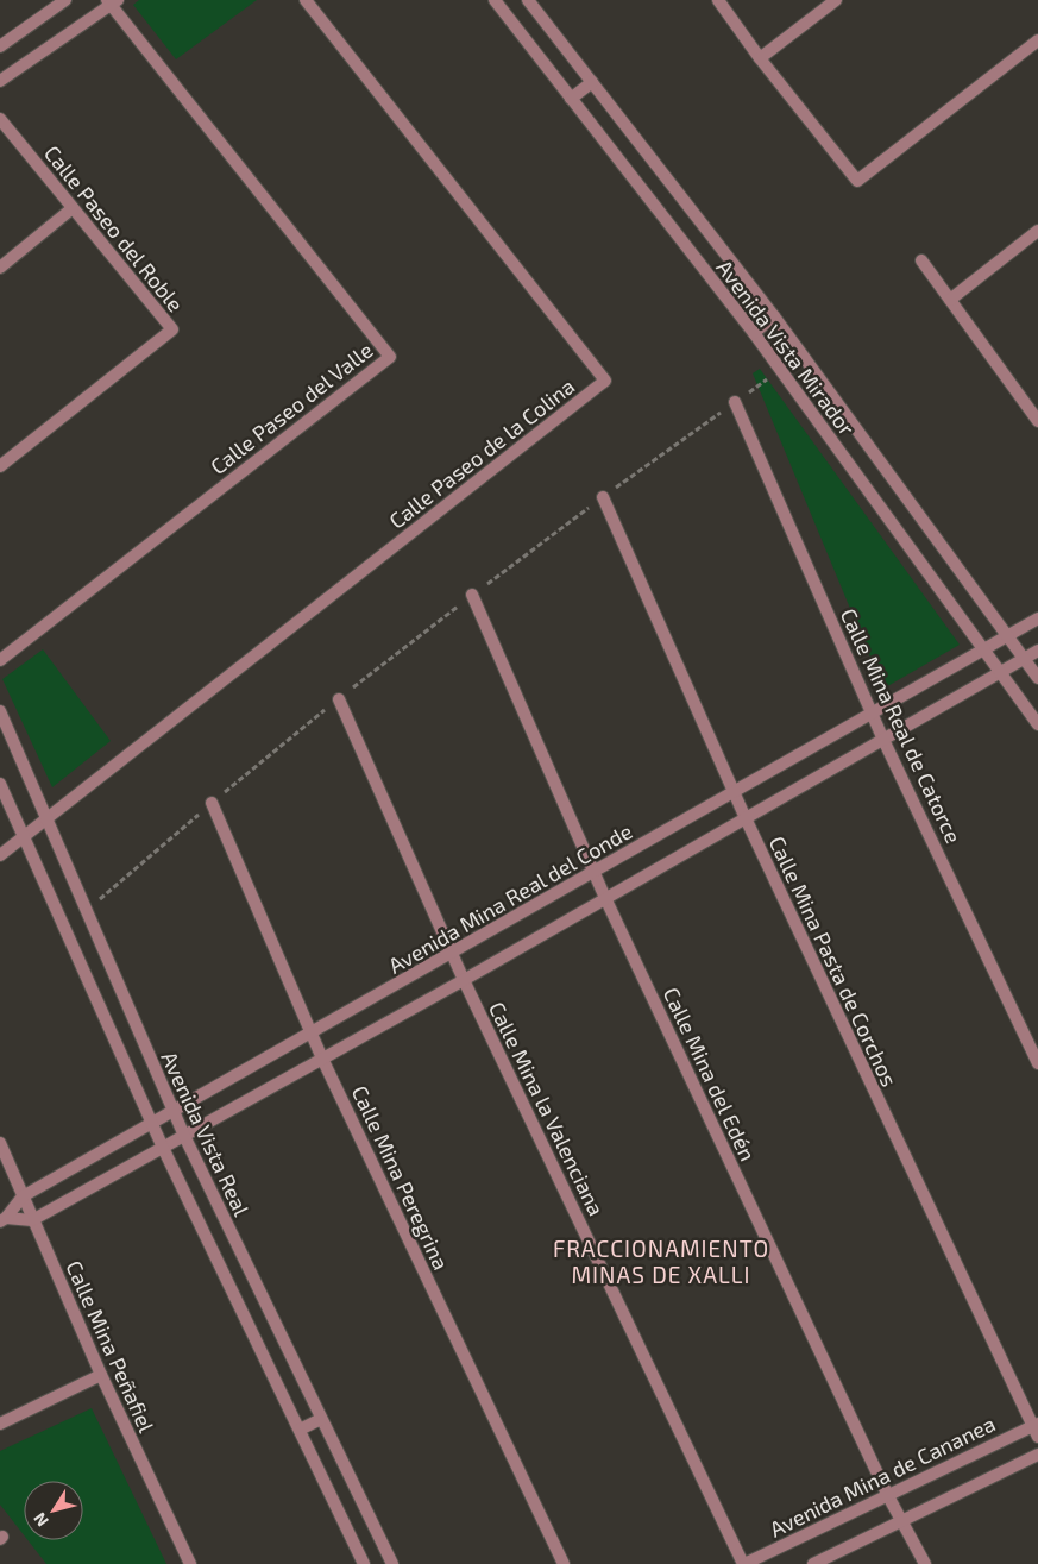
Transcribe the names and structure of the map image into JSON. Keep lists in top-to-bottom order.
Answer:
{
  "streets": {
    "street": [
      "Calle Paseo del Roble",
      "Avenida Vista Mirador",
      "Calle Paseo del Valle",
      "Calle Paseo de la Colina",
      "Calle Mina Real de Catorce",
      "Avenida Mina Real del Conde",
      "Calle Mina Pasta de Corchos",
      "Calle Mina del Edén",
      "Calle Mina la Valenciana",
      "Avenida Vista Real",
      "Calle Mina Peregrina",
      "Calle Mina Peñafiel",
      "Avenida Mina de Cananea"
    ]
  },
  "crossings": [
    ["Avenida Vista Mirador", "Avenida Mina Real del Conde"],
    ["Calle Paseo de la Colina", "Avenida Vista Real"],
    ["Calle Mina Real de Catorce", "Avenida Mina Real del Conde"],
    ["Avenida Mina Real del Conde", "Calle Mina Pasta de Corchos"],
    ["Avenida Mina Real del Conde", "Calle Mina del Edén"],
    ["Avenida Mina Real del Conde", "Calle Mina la Valenciana"],
    ["Avenida Mina Real del Conde", "Avenida Vista Real"],
    ["Avenida Mina Real del Conde", "Calle Mina Peregrina"],
    ["Avenida Mina Real del Conde", "Calle Mina Peñafiel"],
    ["Calle Mina Pasta de Corchos", "Avenida Mina de Cananea"],
    ["Calle Mina del Edén", "Avenida Mina de Cananea"],
    ["Calle Mina la Valenciana", "Avenida Mina de Cananea"]
  ],
  "districts": ["FRACCIONAMIENTO MINAS DE XALLI"],
  "north": "bottom left"
}
